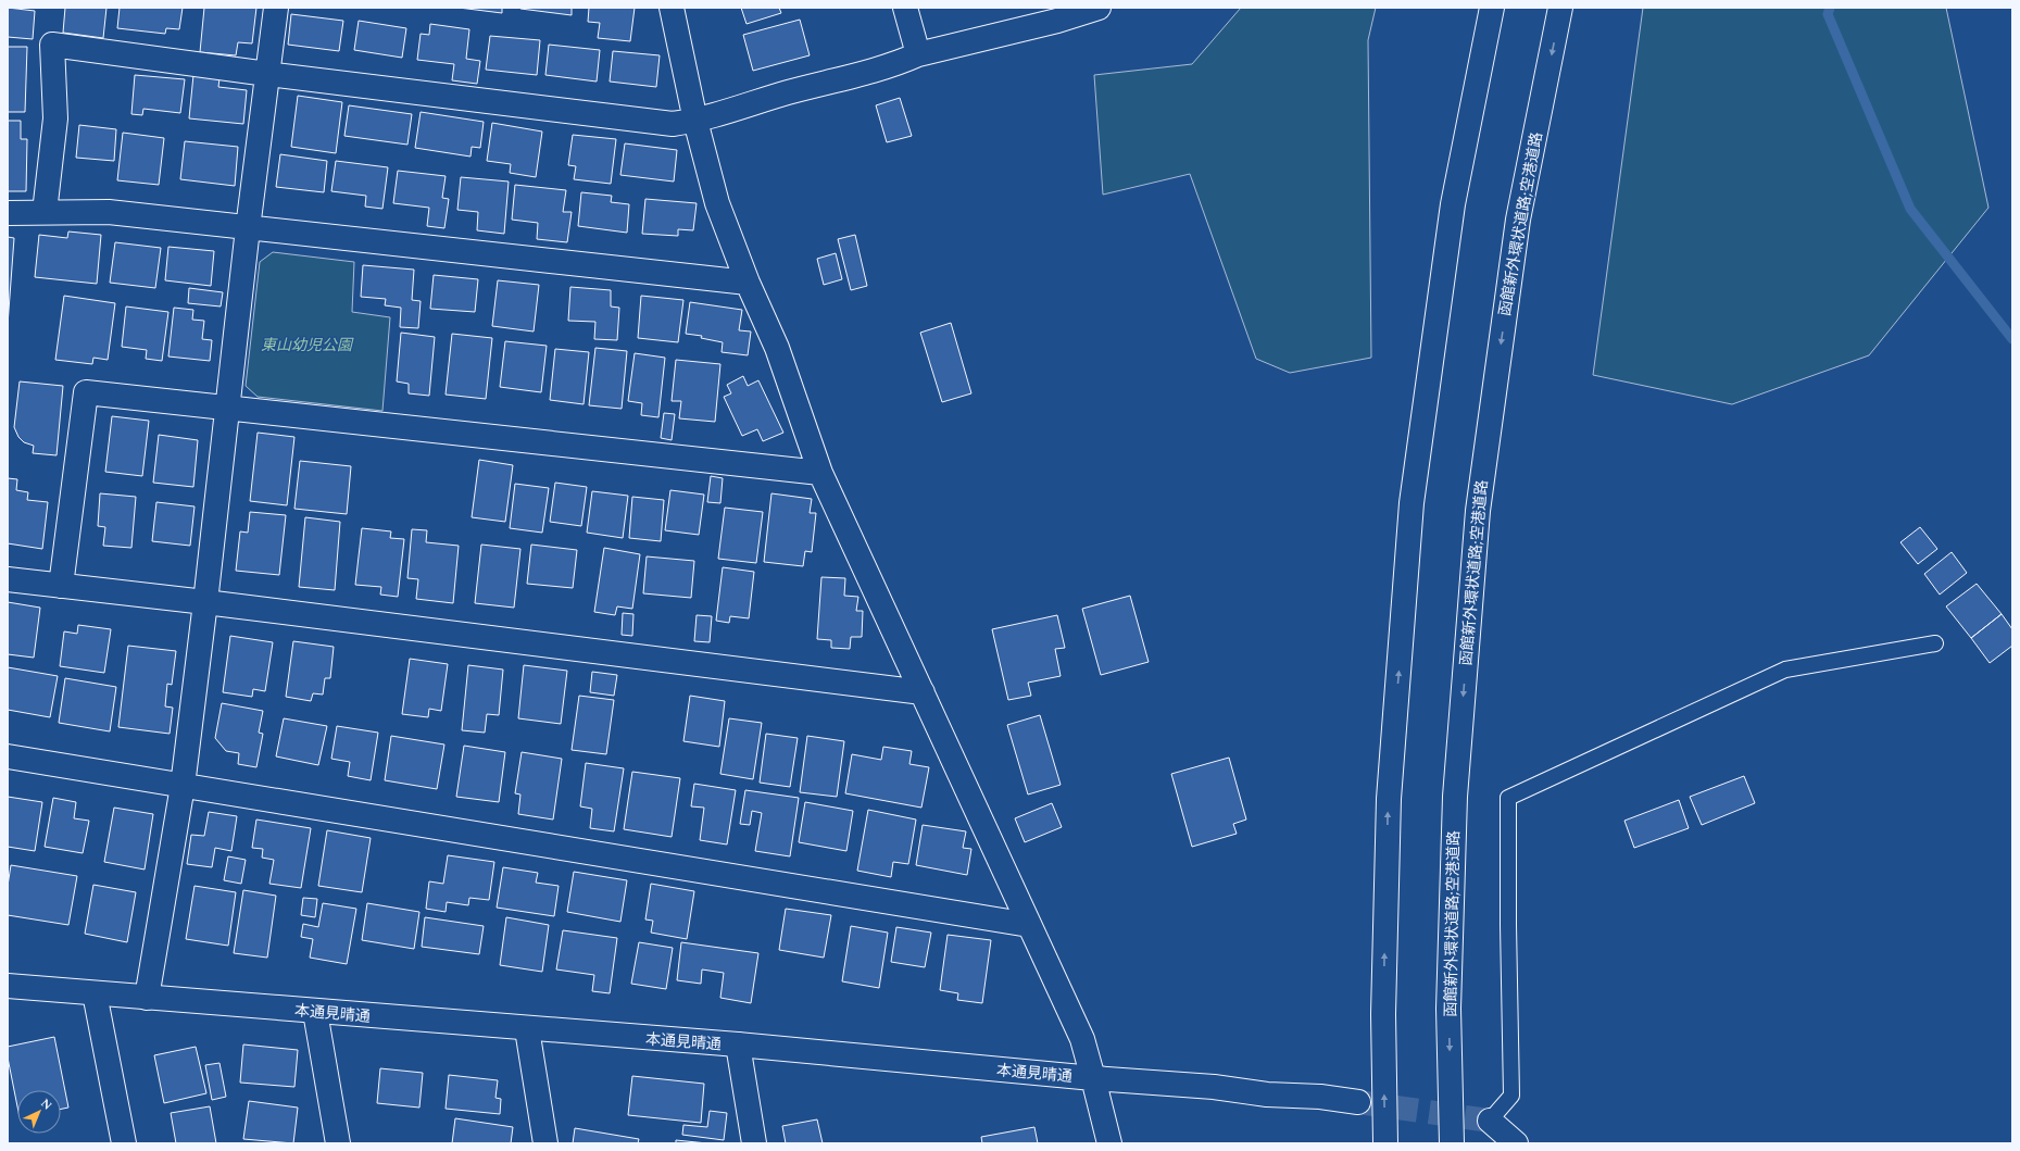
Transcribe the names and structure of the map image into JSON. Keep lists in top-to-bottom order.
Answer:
{
  "streets": {
    "main road": ["函館新外環状道路;空港道路", "本通見晴通"]
  },
  "parks": ["東山幼児公園"],
  "north": "top right"
}
